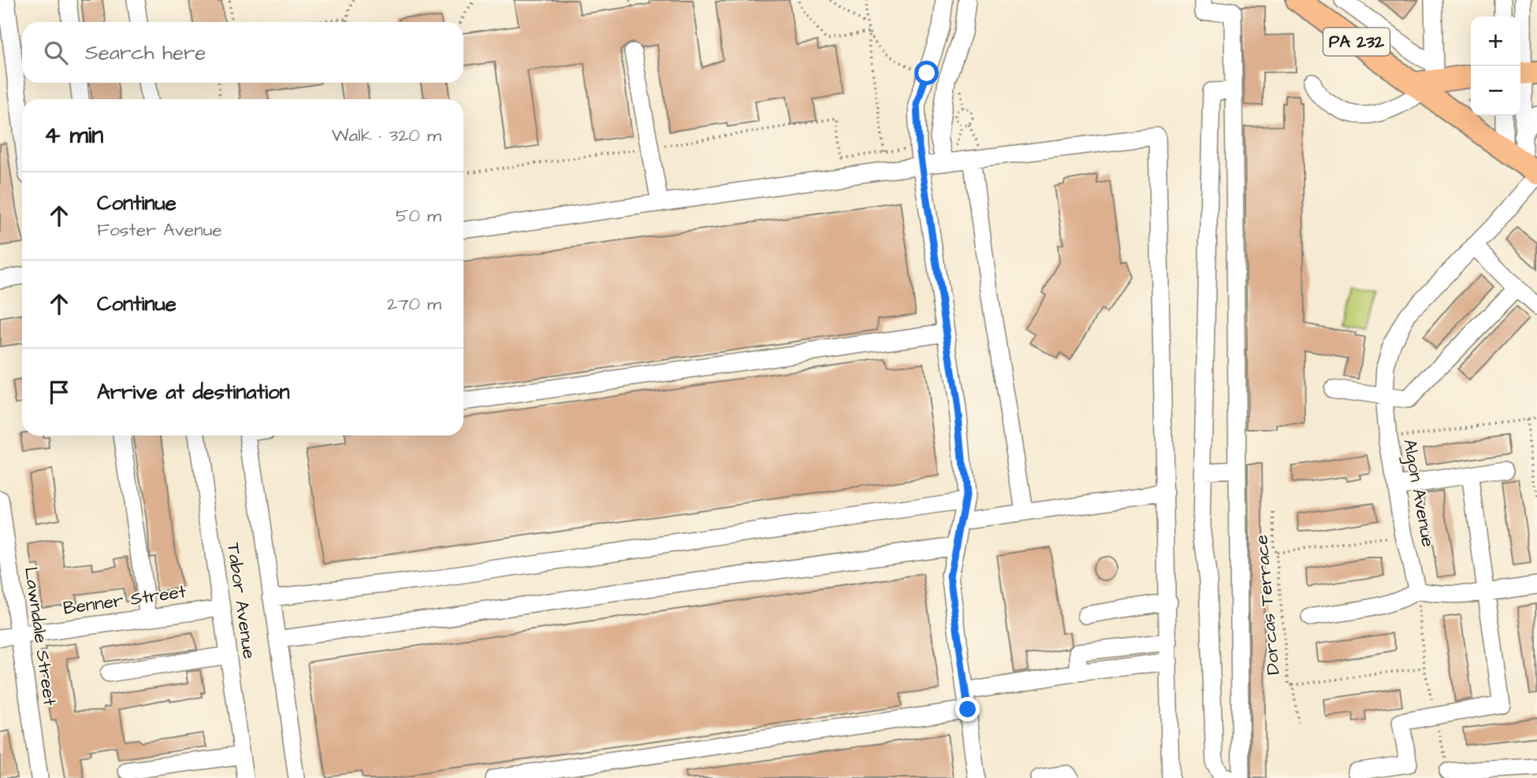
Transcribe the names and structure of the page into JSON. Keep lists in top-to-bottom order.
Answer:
{
  "streets": {
    "main road": ["PA 232"],
    "street": [
      "Algon Avenue",
      "Benner Street",
      "Tabor Avenue",
      "Lawndale Street"
    ],
    "path": ["Dorcas Terrace"]
  },
  "crossings": [
    ["PA 232", "Algon Avenue"],
    ["Benner Street", "Tabor Avenue"],
    ["Benner Street", "Lawndale Street"]
  ],
  "page": {
    "map_buttons": ["+", "−"],
    "search": "Search here",
    "heading": ["4 min", "Walk · 320 m"],
    "list": [
      ["Continue", "Foster Avenue", "50 m"],
      ["Continue", "270 m"],
      "Arrive at destination"
    ]
  }
}
